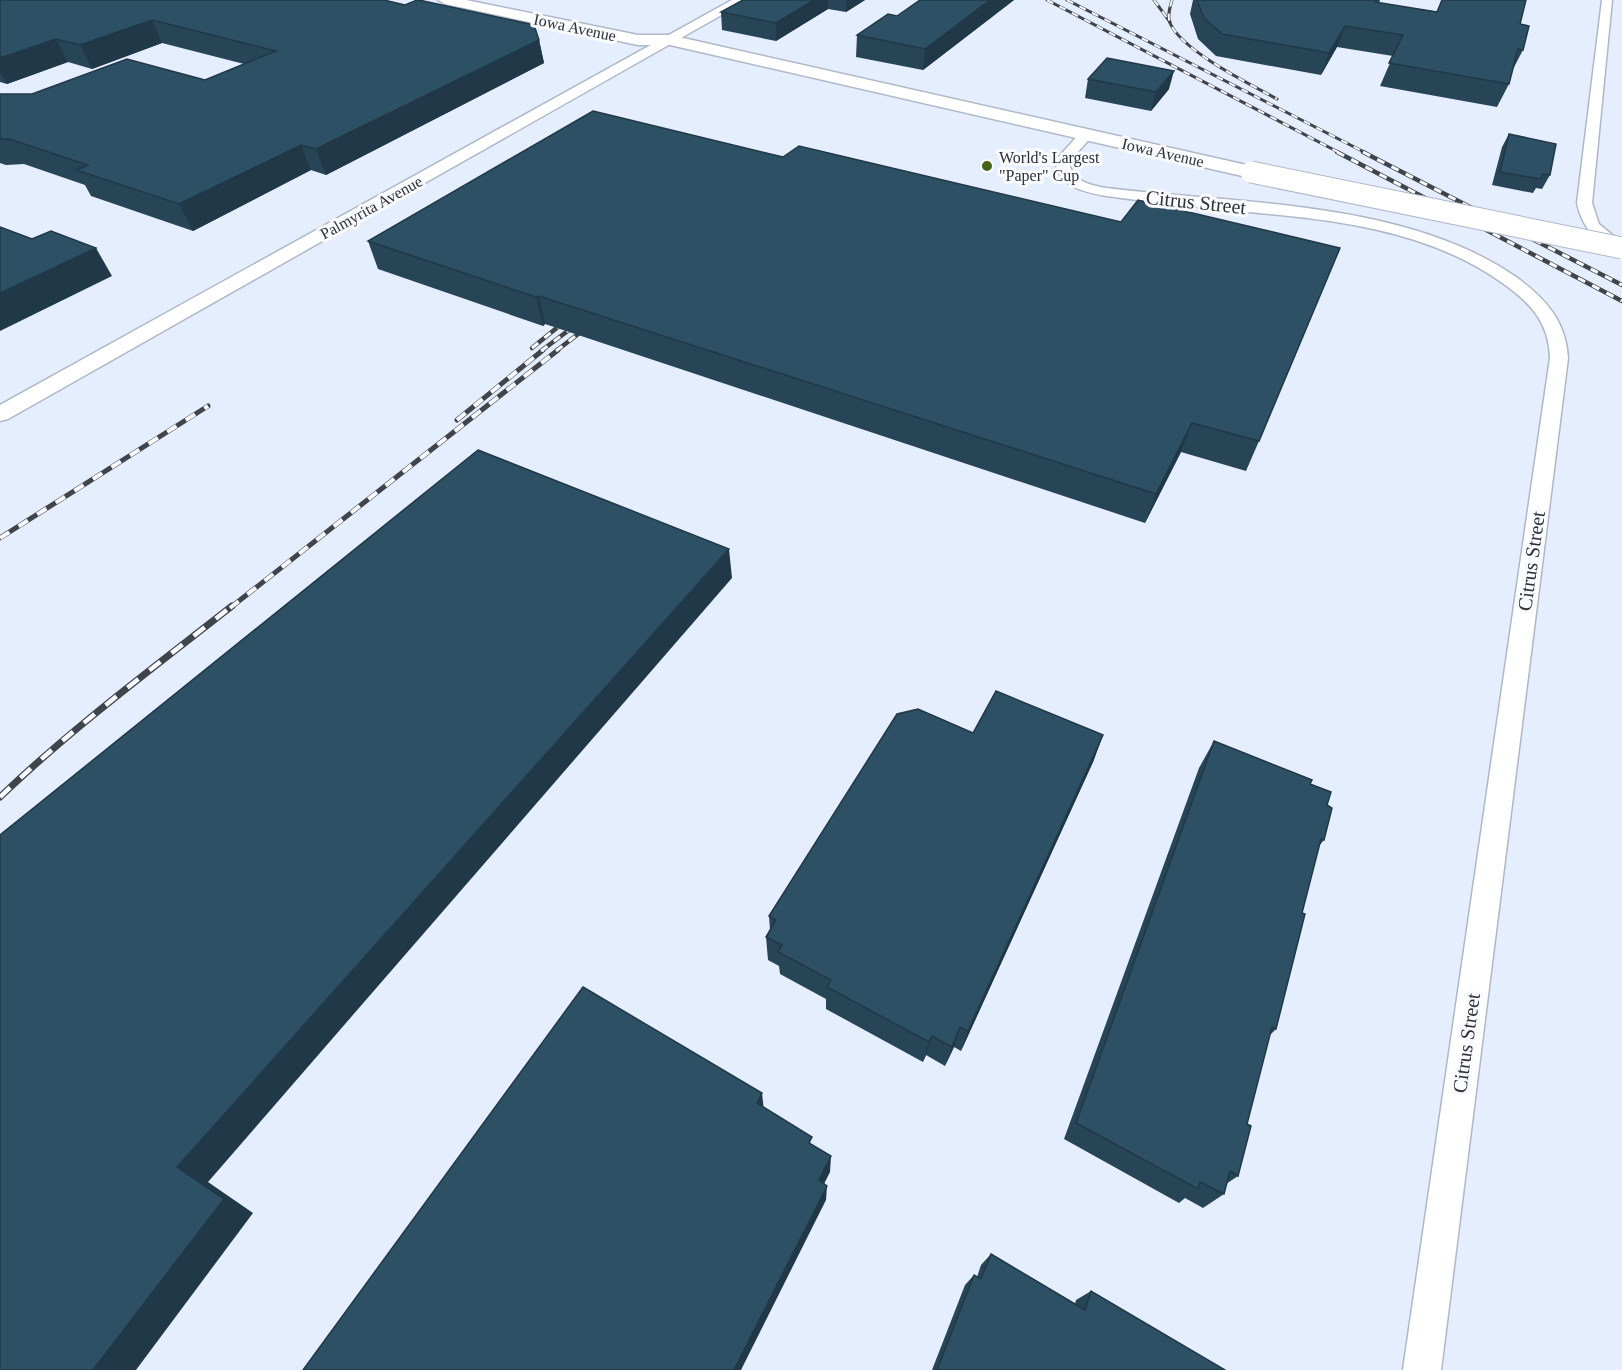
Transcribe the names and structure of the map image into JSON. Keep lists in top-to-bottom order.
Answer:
{
  "streets": {
    "main road": ["Iowa Avenue"],
    "street": ["Citrus Street", "Palmyrita Avenue"]
  },
  "crossings": [
    ["Iowa Avenue", "Citrus Street"],
    ["Iowa Avenue", "Palmyrita Avenue"]
  ],
  "places": ["World's Largest \"Paper\" Cup"]
}
